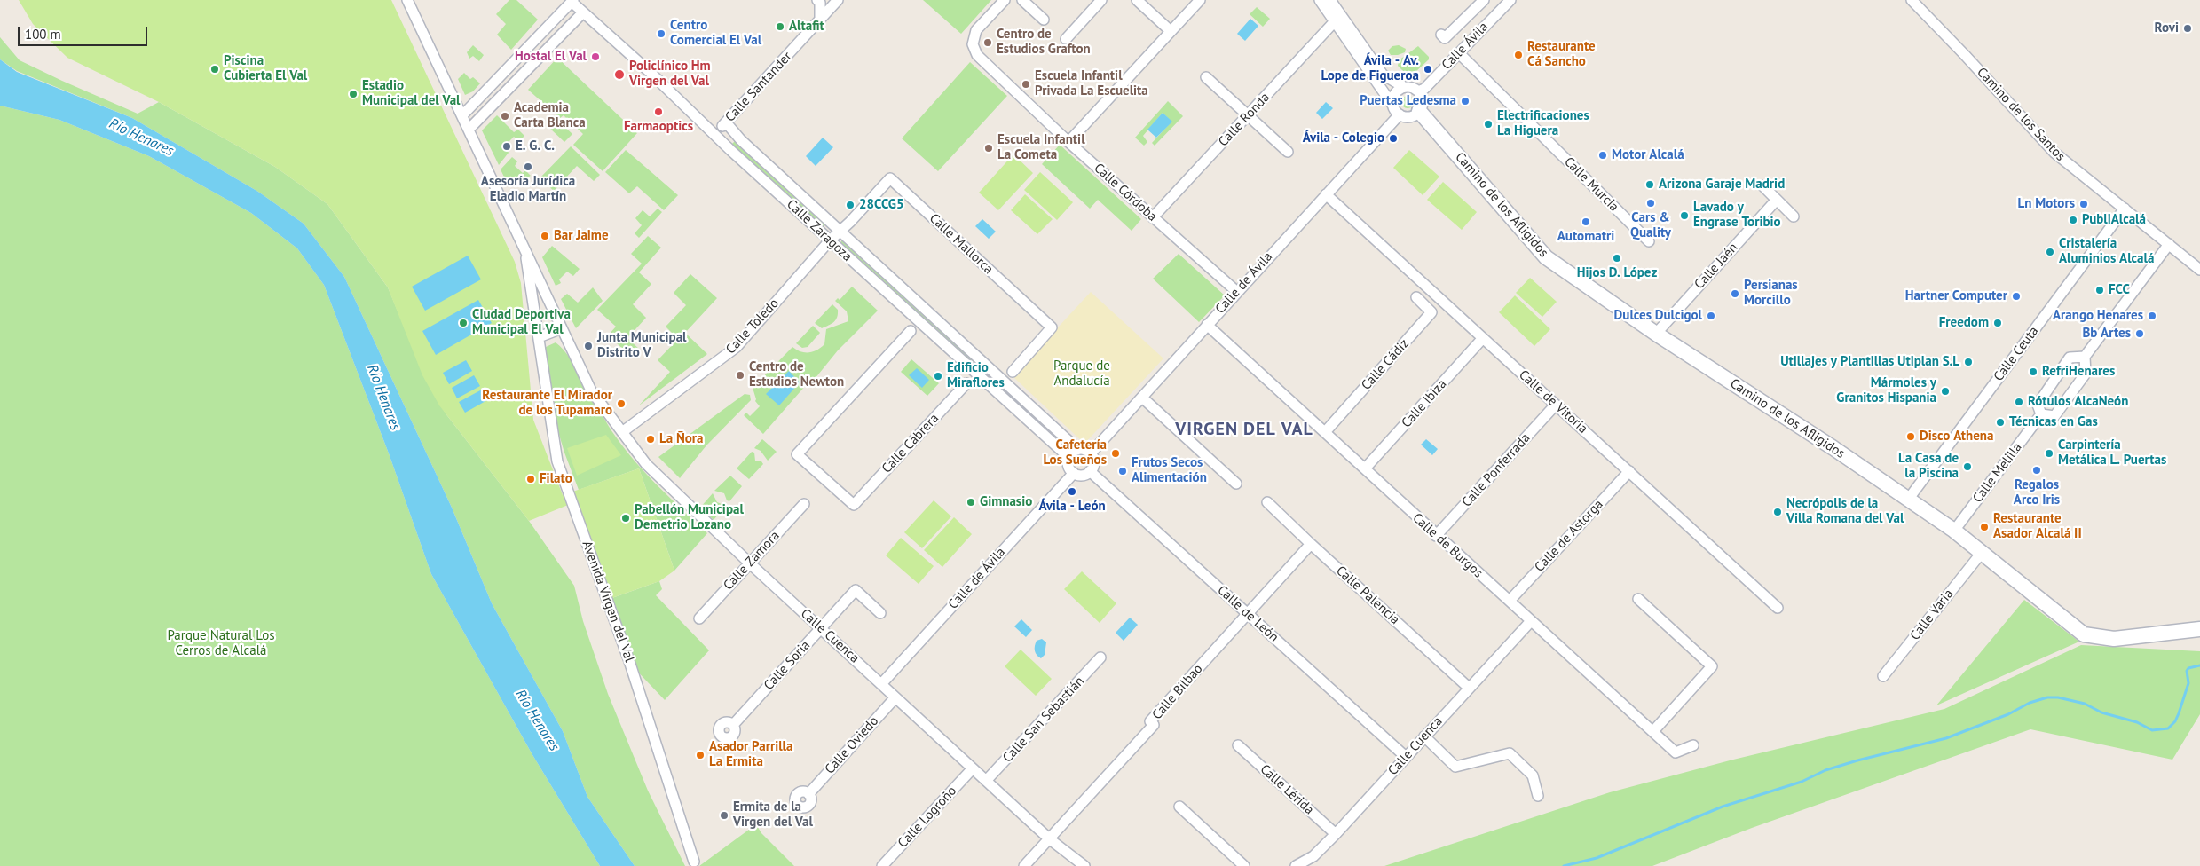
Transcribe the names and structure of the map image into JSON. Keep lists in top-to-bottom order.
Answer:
{
  "streets": {
    "street": [
      "Calle Ávila",
      "Calle Santander",
      "Camino de los Santos",
      "Calle Ronda",
      "Calle Murcia",
      "Calle Córdoba",
      "Camino de los Afligidos",
      "Calle Zaragoza",
      "Calle Mallorca",
      "Calle Jaén",
      "Calle de Ávila",
      "Calle Toledo",
      "Calle Ceuta",
      "Calle Cádiz",
      "Calle de Vitoria",
      "Calle Ibiza",
      "Calle Cabrera",
      "Calle Ponferrada",
      "Calle Melilla",
      "Calle de Astorga",
      "Calle de Burgos",
      "Calle Zamora",
      "Calle Palencia",
      "Avenida Virgen del Val",
      "Calle de León",
      "Calle Varia",
      "Calle Cuenca",
      "Calle Soria",
      "Calle Bilbao",
      "Calle San Sebastián",
      "Calle Oviedo",
      "Calle Lérida",
      "Calle Logroño"
    ]
  },
  "crossings": [
    ["Calle Ávila", "Calle Murcia"],
    ["Calle Ávila", "Camino de los Afligidos"],
    ["Calle Ávila", "Calle de Ávila"],
    ["Calle Santander", "Calle Zaragoza"],
    ["Camino de los Santos", "Calle Ceuta"],
    ["Calle Ronda", "Calle Córdoba"],
    ["Calle Córdoba", "Calle de Ávila"],
    ["Camino de los Afligidos", "Calle Jaén"],
    ["Camino de los Afligidos", "Calle de Ávila"],
    ["Camino de los Afligidos", "Calle Ceuta"],
    ["Camino de los Afligidos", "Calle Melilla"],
    ["Camino de los Afligidos", "Calle Varia"],
    ["Calle Zaragoza", "Calle Mallorca"],
    ["Calle Zaragoza", "Calle de Ávila"],
    ["Calle Zaragoza", "Calle Toledo"],
    ["Calle Zaragoza", "Calle de León"],
    ["Calle Mallorca", "Calle Toledo"],
    ["Calle de Ávila", "Calle de Vitoria"],
    ["Calle de Ávila", "Calle de Burgos"],
    ["Calle de Ávila", "Calle de León"],
    ["Calle de Ávila", "Calle Cuenca"],
    ["Calle Toledo", "Calle Cuenca"],
    ["Calle Cádiz", "Calle de Burgos"],
    ["Calle de Vitoria", "Calle Ibiza"],
    ["Calle de Vitoria", "Calle Ponferrada"],
    ["Calle de Vitoria", "Calle de Astorga"],
    ["Calle Ibiza", "Calle de Burgos"],
    ["Calle Ponferrada", "Calle de Burgos"],
    ["Calle de Astorga", "Calle de Burgos"],
    ["Calle de Burgos", "Calle Cuenca"],
    ["Calle Zamora", "Calle Cuenca"],
    ["Calle Palencia", "Calle Cuenca"],
    ["Calle Palencia", "Calle Bilbao"],
    ["Avenida Virgen del Val", "Calle Cuenca"],
    ["Calle de León", "Calle Cuenca"],
    ["Calle de León", "Calle Bilbao"],
    ["Calle Cuenca", "Calle Soria"],
    ["Calle Cuenca", "Calle Bilbao"],
    ["Calle Cuenca", "Calle San Sebastián"],
    ["Calle Cuenca", "Calle Oviedo"],
    ["Calle Cuenca", "Calle Lérida"],
    ["Calle Cuenca", "Calle Logroño"]
  ],
  "districts": ["VIRGEN DEL VAL"],
  "water": ["Río Henares"],
  "parks": ["Parque de Andalucía", "Parque Natural Los Cerros de Alcalá"],
  "places": [
    "Altafit",
    "Rovi",
    "Centro Comercial El Val",
    "Centro de Estudios Grafton",
    "Restaurante Cá Sancho",
    "Hostal El Val",
    "Piscina Cubierta El Val",
    "Ávila - Av. Lope de Figueroa",
    "Policlínico Hm Virgen del Val",
    "Escuela Infantil Privada La Escuelita",
    "Estadio Municipal del Val",
    "Puertas Ledesma",
    "Farmaoptics",
    "Academia Carta Blanca",
    "Electrificaciones La Higuera",
    "Ávila - Colegio",
    "E. G. C.",
    "Escuela Infantil La Cometa",
    "Motor Alcalá",
    "Asesoría Jurídica Eladio Martín",
    "Arizona Garaje Madrid",
    "Cars & Quality",
    "Ln Motors",
    "28CCG5",
    "Lavado y Engrase Toribio",
    "PubliAlcalá",
    "Automatri",
    "Bar Jaime",
    "Cristalería Aluminios Alcalá",
    "Hijos D. López",
    "FCC",
    "Persianas Morcillo",
    "Hartner Computer",
    "Dulces Dulcigol",
    "Arango Henares",
    "Ciudad Deportiva Municipal El Val",
    "Freedom",
    "Bb Artes",
    "Junta Municipal Distrito V",
    "Utillajes y Plantillas Utiplan S.L",
    "RefriHenares",
    "Centro de Estudios Newton",
    "Edificio Miraflores",
    "Mármoles y Granitos Hispania",
    "Rótulos AlcaNeón",
    "Restaurante El Mirador de los Tupamaro",
    "Técnicas en Gas",
    "Disco Athena",
    "La Ñora",
    "Cafetería Los Sueños",
    "Carpintería Metálica L. Puertas",
    "La Casa de la Piscina",
    "Regalos Arco Iris",
    "Frutos Secos Alimentación",
    "Filato",
    "Ávila - León",
    "Gimnasio",
    "Necrópolis de la Villa Romana del Val",
    "Pabellón Municipal Demetrio Lozano",
    "Restaurante Asador Alcalá II",
    "Asador Parrilla La Ermita",
    "Ermita de la Virgen del Val"
  ],
  "scale_bar": "100 m"
}
